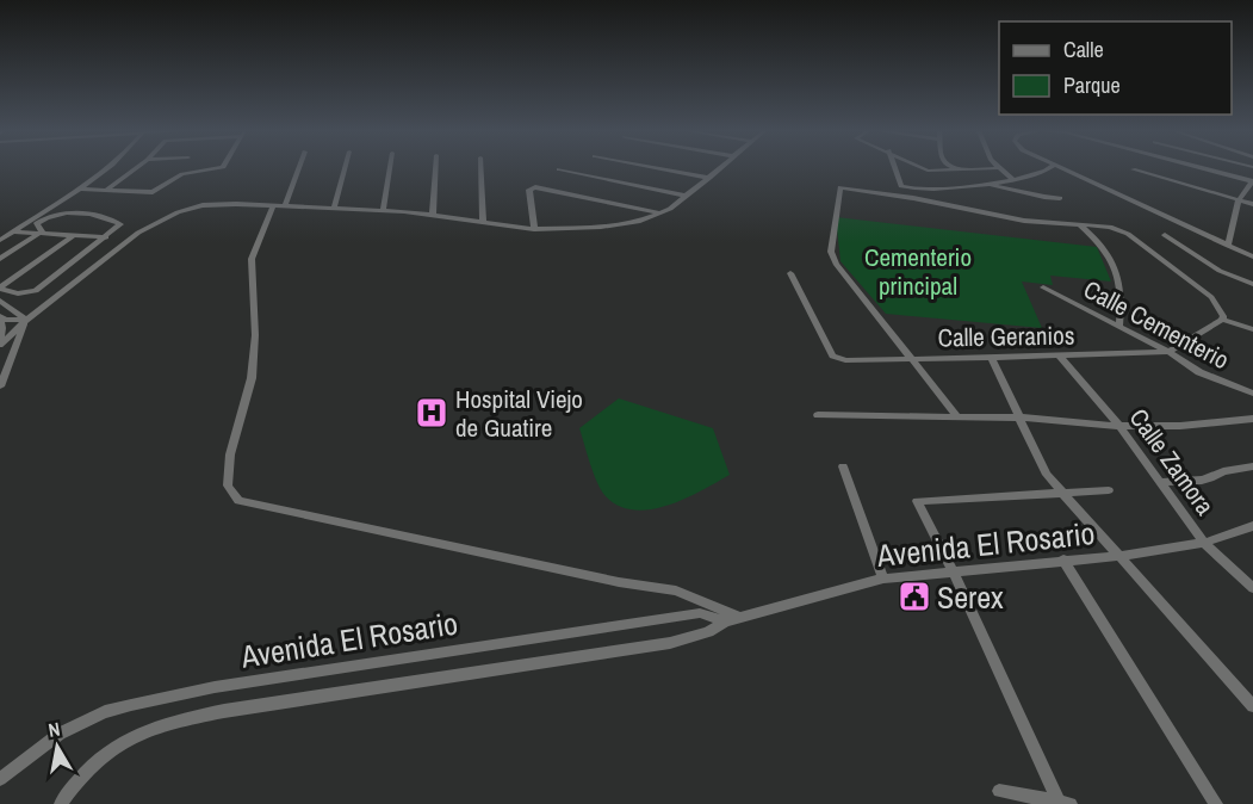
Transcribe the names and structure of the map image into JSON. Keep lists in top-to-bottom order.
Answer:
{
  "streets": {
    "street": [
      "Calle Cementerio",
      "Calle Geranios",
      "Calle Zamora",
      "Avenida El Rosario"
    ]
  },
  "crossings": [
    ["Calle Cementerio", "Calle Geranios"],
    ["Calle Geranios", "Calle Zamora"],
    ["Calle Zamora", "Avenida El Rosario"]
  ],
  "parks": ["Cementerio principal"],
  "places": {
    "hospital": ["Hospital Viejo de Guatire"],
    "public building": ["Serex"]
  },
  "legend": ["Calle", "Parque"],
  "north": "top"
}
